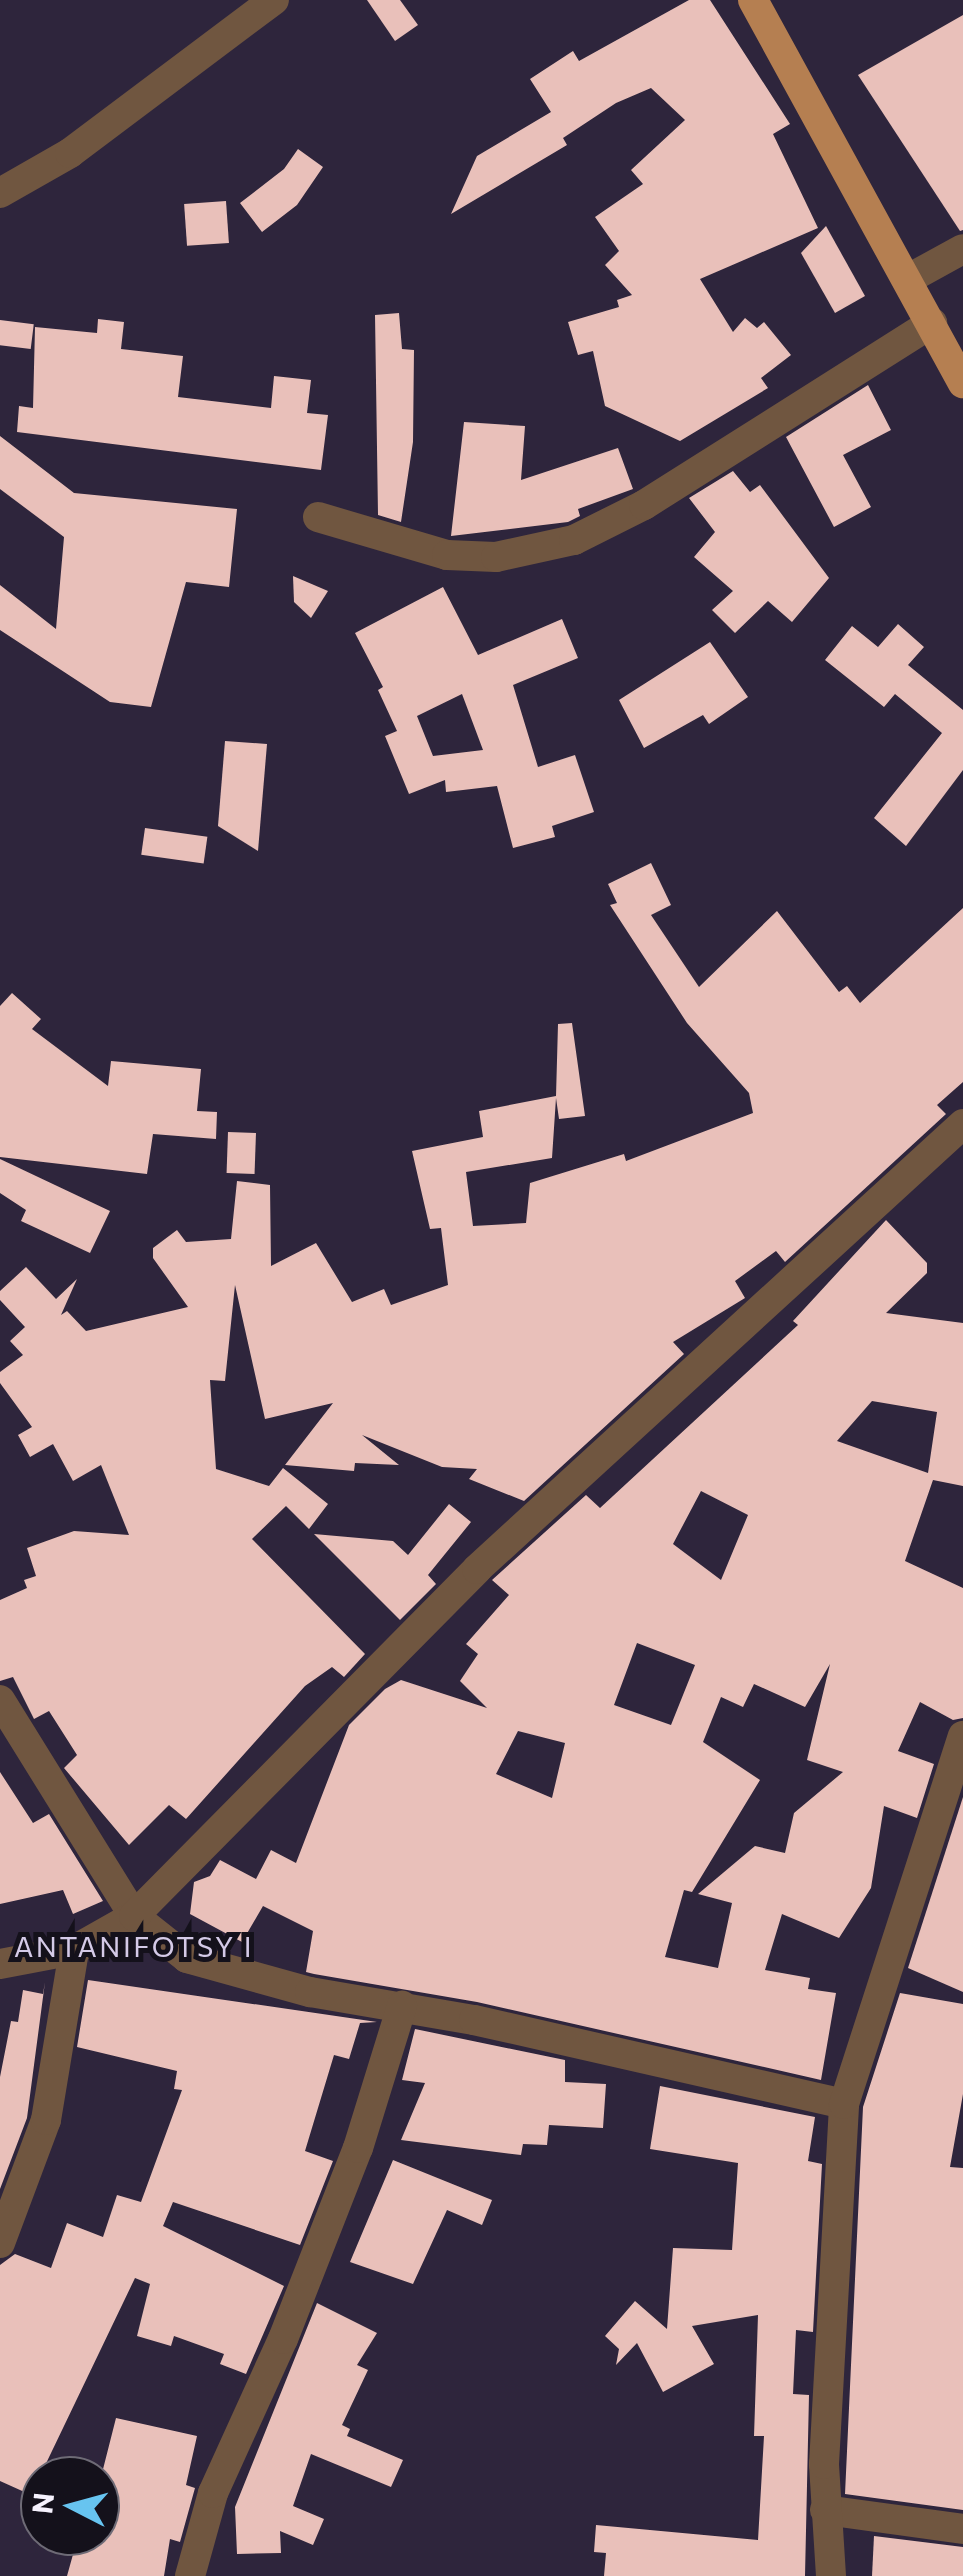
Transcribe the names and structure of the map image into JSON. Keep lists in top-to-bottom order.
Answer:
{
  "districts": ["ANTANIFOTSY I"],
  "north": "left"
}
